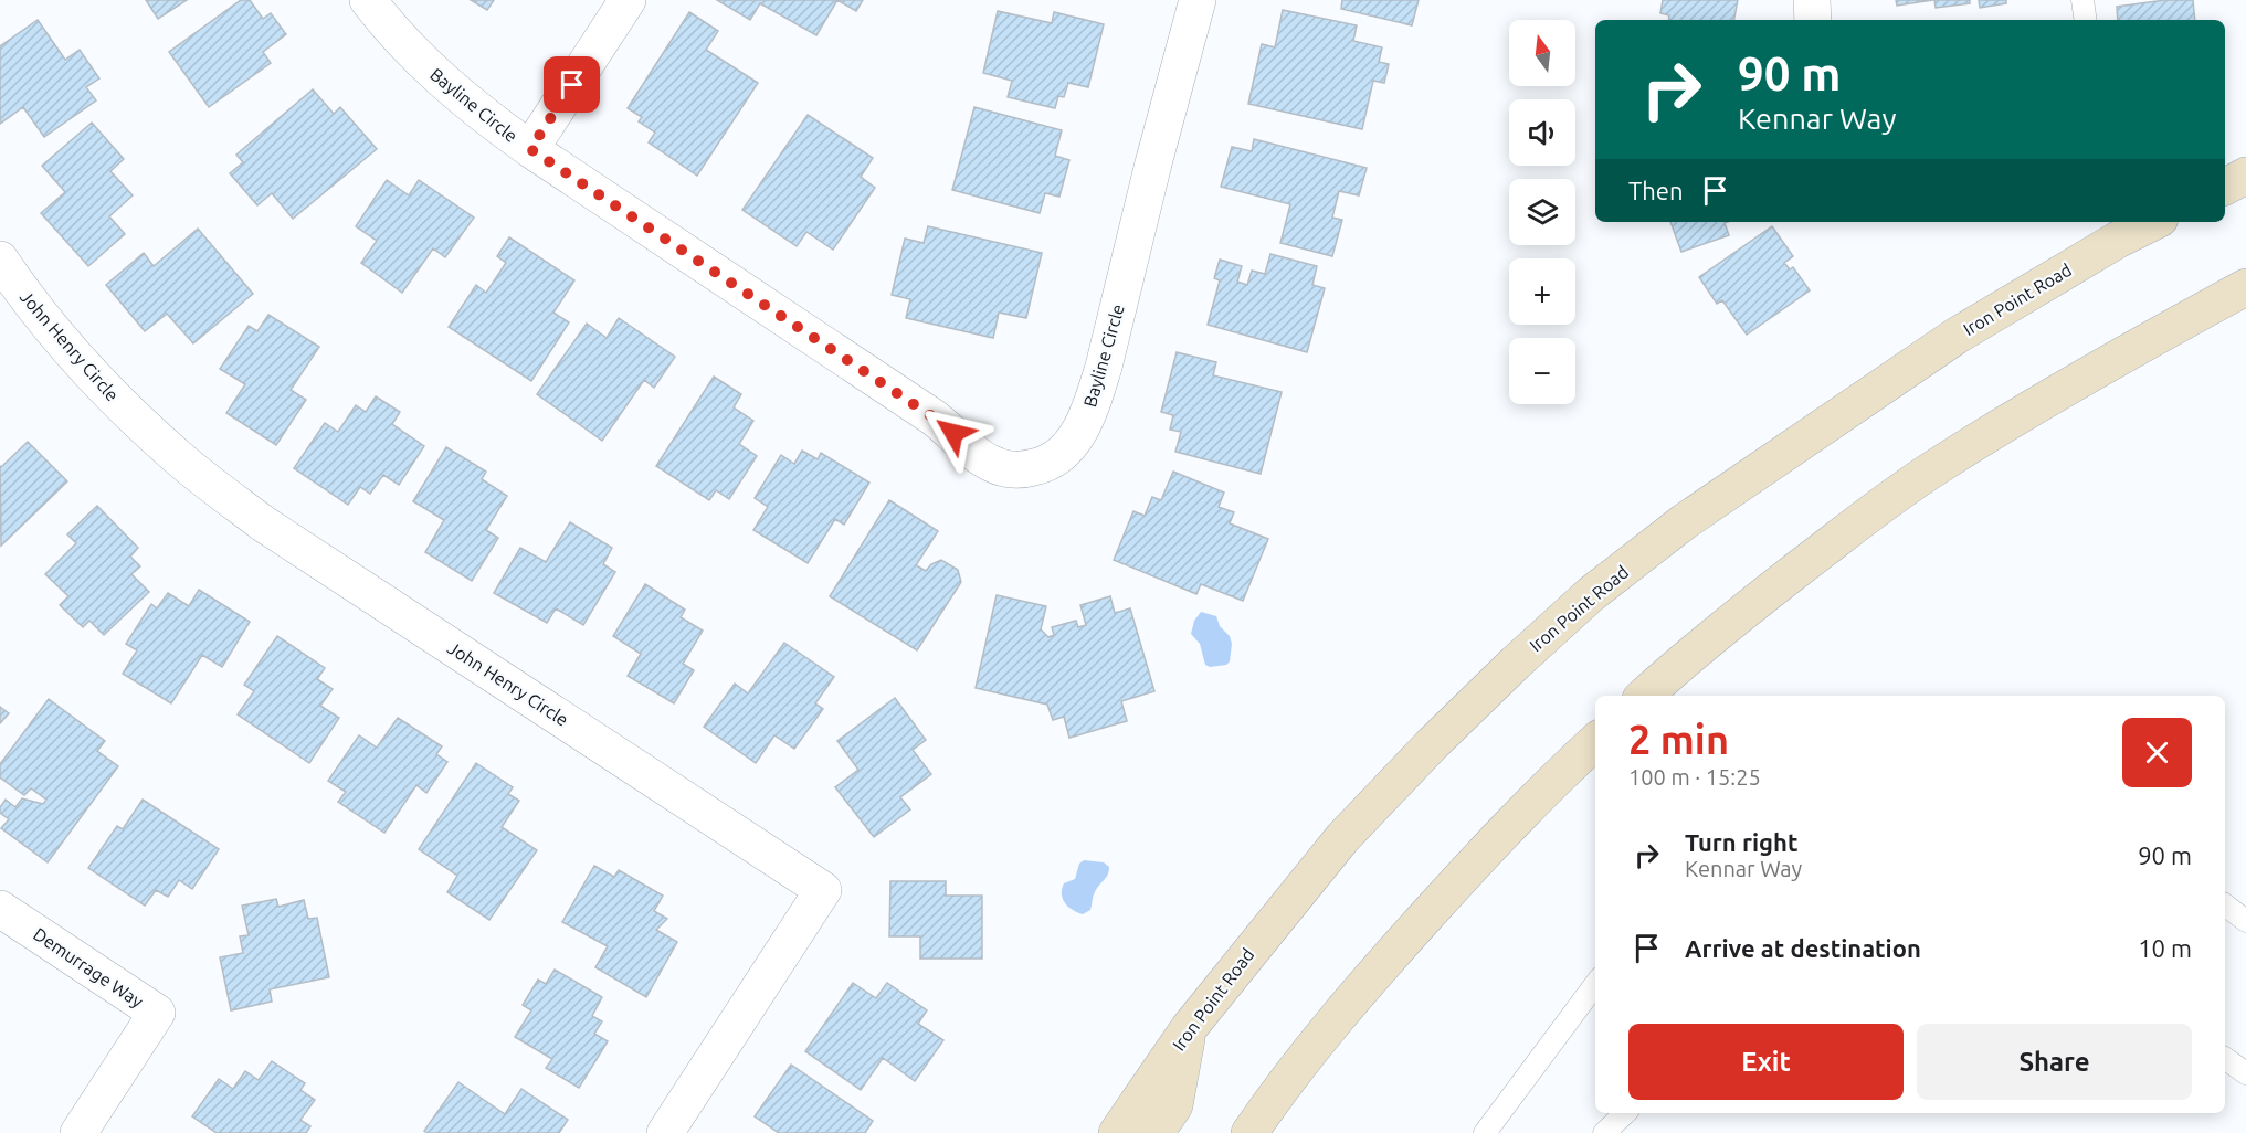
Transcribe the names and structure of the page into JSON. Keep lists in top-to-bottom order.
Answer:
{
  "streets": {
    "main road": ["Iron Point Road"],
    "street": ["Bayline Circle", "John Henry Circle", "Demurrage Way"]
  },
  "north": "top",
  "page": {
    "map_buttons": ["+", "−"],
    "turn": ["90 m", "Kennar Way"],
    "then": "Then",
    "heading": ["2 min", "100 m · 15:25"],
    "list": [
      {
        "name": "Turn right",
        "note": "Kennar Way",
        "value": "90 m"
      },
      {
        "name": "Arrive at destination",
        "value": "10 m"
      }
    ],
    "buttons": ["Exit", "Share"]
  }
}
